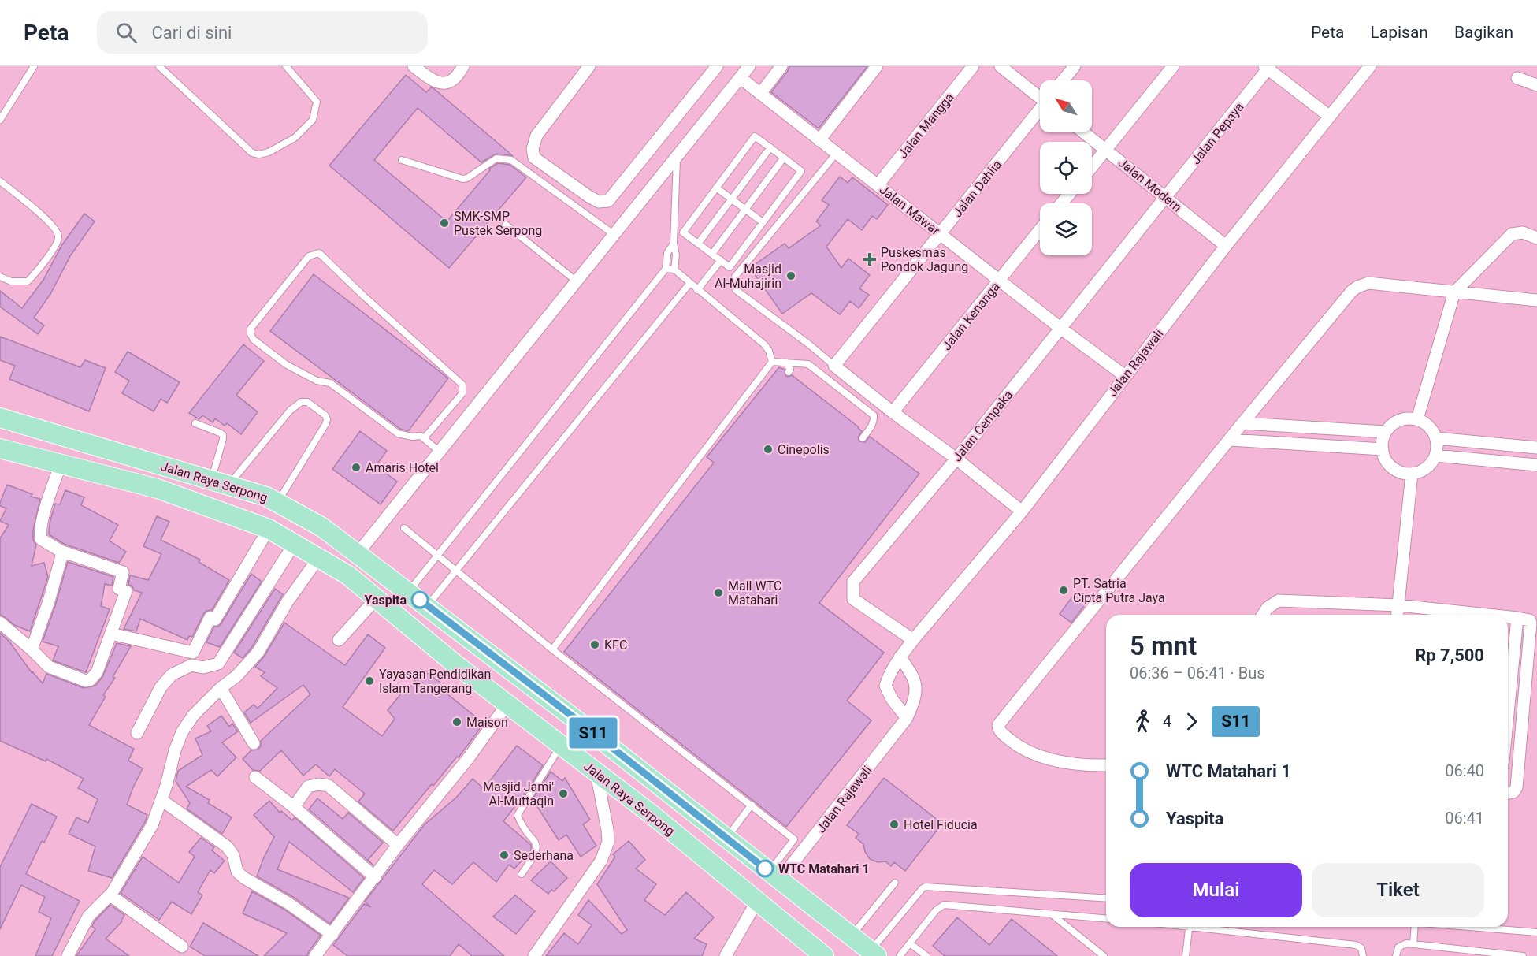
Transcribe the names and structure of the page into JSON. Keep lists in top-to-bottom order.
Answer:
{
  "streets": {
    "main road": ["Jalan Raya Serpong"],
    "street": [
      "Jalan Mangga",
      "Jalan Pepaya",
      "Jalan Modern",
      "Jalan Dahlia",
      "Jalan Mawar",
      "Jalan Kenanga",
      "Jalan Rajawali",
      "Jalan Cempaka"
    ]
  },
  "crossings": [
    ["Jalan Mangga", "Jalan Mawar"],
    ["Jalan Pepaya", "Jalan Modern"],
    ["Jalan Pepaya", "Jalan Cempaka"],
    ["Jalan Modern", "Jalan Rajawali"],
    ["Jalan Modern", "Jalan Cempaka"],
    ["Jalan Dahlia", "Jalan Mawar"],
    ["Jalan Mawar", "Jalan Kenanga"],
    ["Jalan Mawar", "Jalan Rajawali"],
    ["Jalan Mawar", "Jalan Cempaka"],
    ["Jalan Rajawali", "Jalan Cempaka"],
    ["Jalan Rajawali", "Jalan Raya Serpong"]
  ],
  "places": {
    "other": [
      "SMK-SMP Pustek Serpong",
      "Masjid Al-Muhajirin",
      "Cinepolis",
      "Amaris Hotel",
      "PT. Satria Cipta Putra Jaya",
      "Mall WTC Matahari",
      "Yaspita",
      "KFC",
      "Yayasan Pendidikan Islam Tangerang",
      "Maison",
      "Masjid Jami' Al-Muttaqin",
      "Hotel Fiducia",
      "Sederhana",
      "WTC Matahari 1"
    ],
    "health": ["Puskesmas Pondok Jagung"]
  },
  "lines": ["bus line S11"],
  "north": "top left",
  "page": {
    "header": "Peta",
    "search": "Cari di sini",
    "nav": ["Peta", "Lapisan", "Bagikan"],
    "on_map": "S11",
    "heading": ["5 mnt", "06:36 – 06:41 · Bus", "Rp 7,500"],
    "legs": ["4", "S11"],
    "list": [
      {
        "name": "WTC Matahari 1",
        "value": "06:40"
      },
      {
        "name": "Yaspita",
        "value": "06:41"
      }
    ],
    "buttons": ["Mulai", "Tiket"]
  }
}
